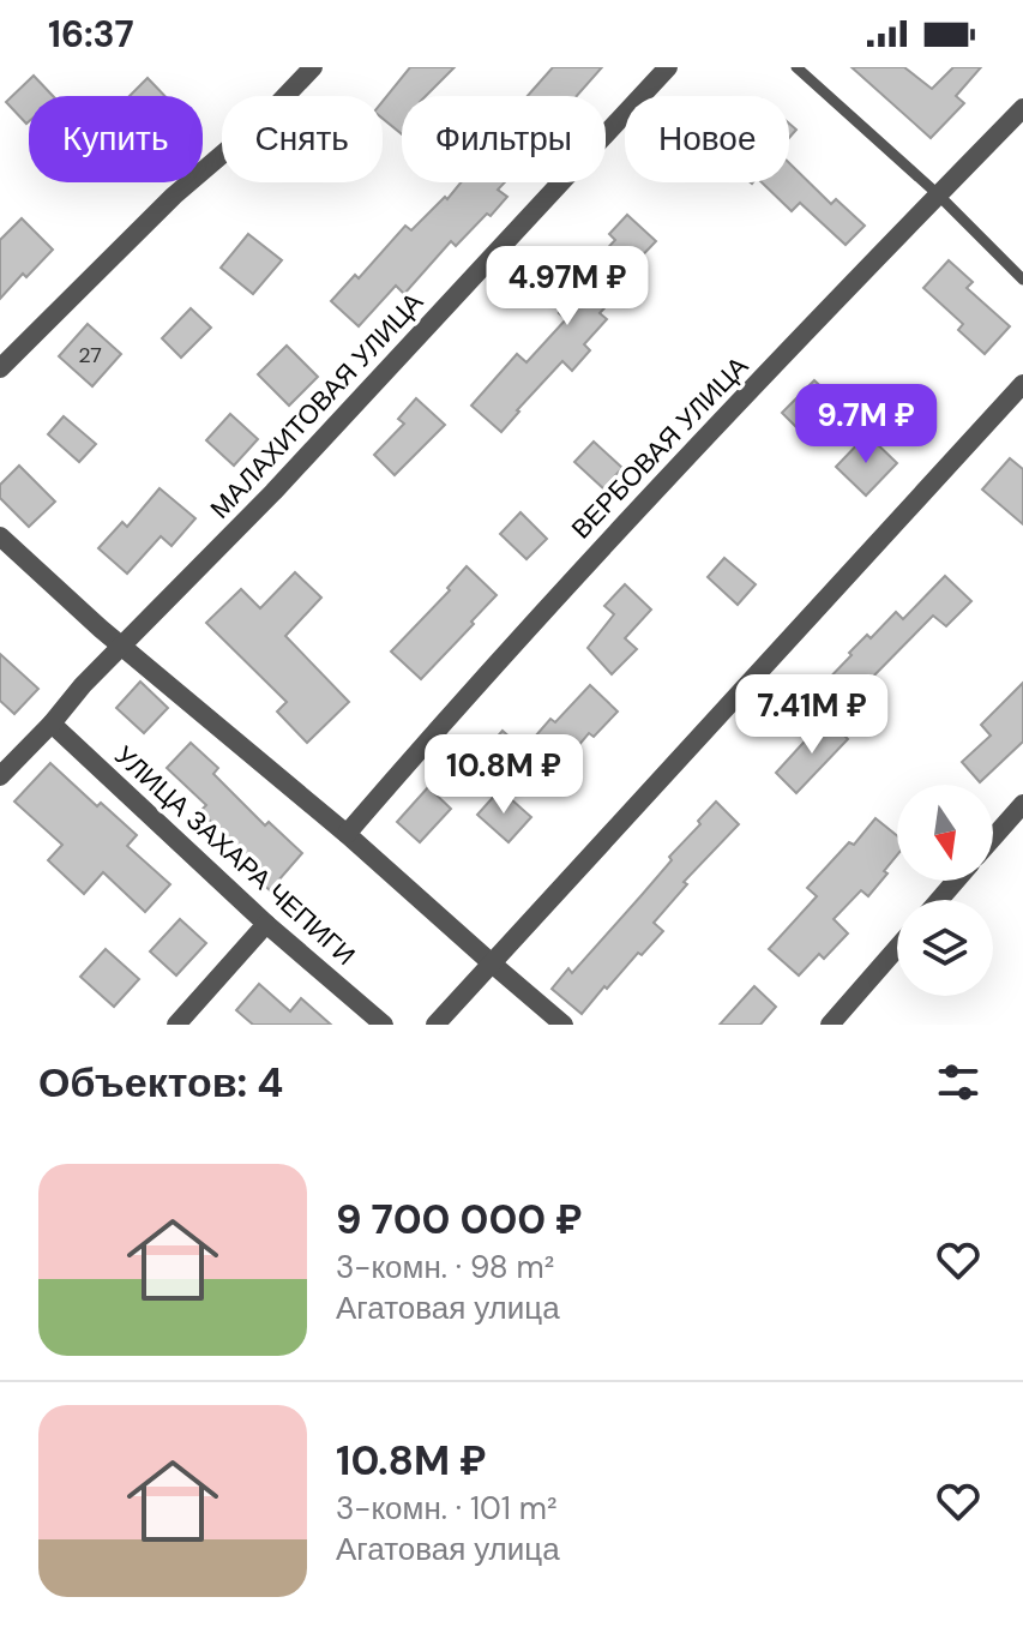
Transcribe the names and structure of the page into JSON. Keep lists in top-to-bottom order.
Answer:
{
  "streets": {
    "street": ["МАЛАХИТОВАЯ УЛИЦА", "ВЕРБОВАЯ УЛИЦА", "УЛИЦА ЗАХАРА ЧЕПИГИ"]
  },
  "crossings": [
    ["МАЛАХИТОВАЯ УЛИЦА", "УЛИЦА ЗАХАРА ЧЕПИГИ"]
  ],
  "house_numbers": ["27"],
  "north": "bottom",
  "page": {
    "status": "16:37",
    "chip": [
      "Купить",
      "Снять",
      "Фильтры",
      "Новое"
    ],
    "price": [
      "4.97M ₽",
      "9.7M ₽",
      "7.41M ₽",
      "10.8M ₽"
    ],
    "heading": "Объектов: 4",
    "list": [
      {
        "name": "9 700 000 ₽",
        "note": "3-комн. · 98 m² · Агатовая улица"
      },
      {
        "name": "10.8M ₽",
        "note": "3-комн. · 101 m² · Агатовая улица"
      }
    ]
  }
}
